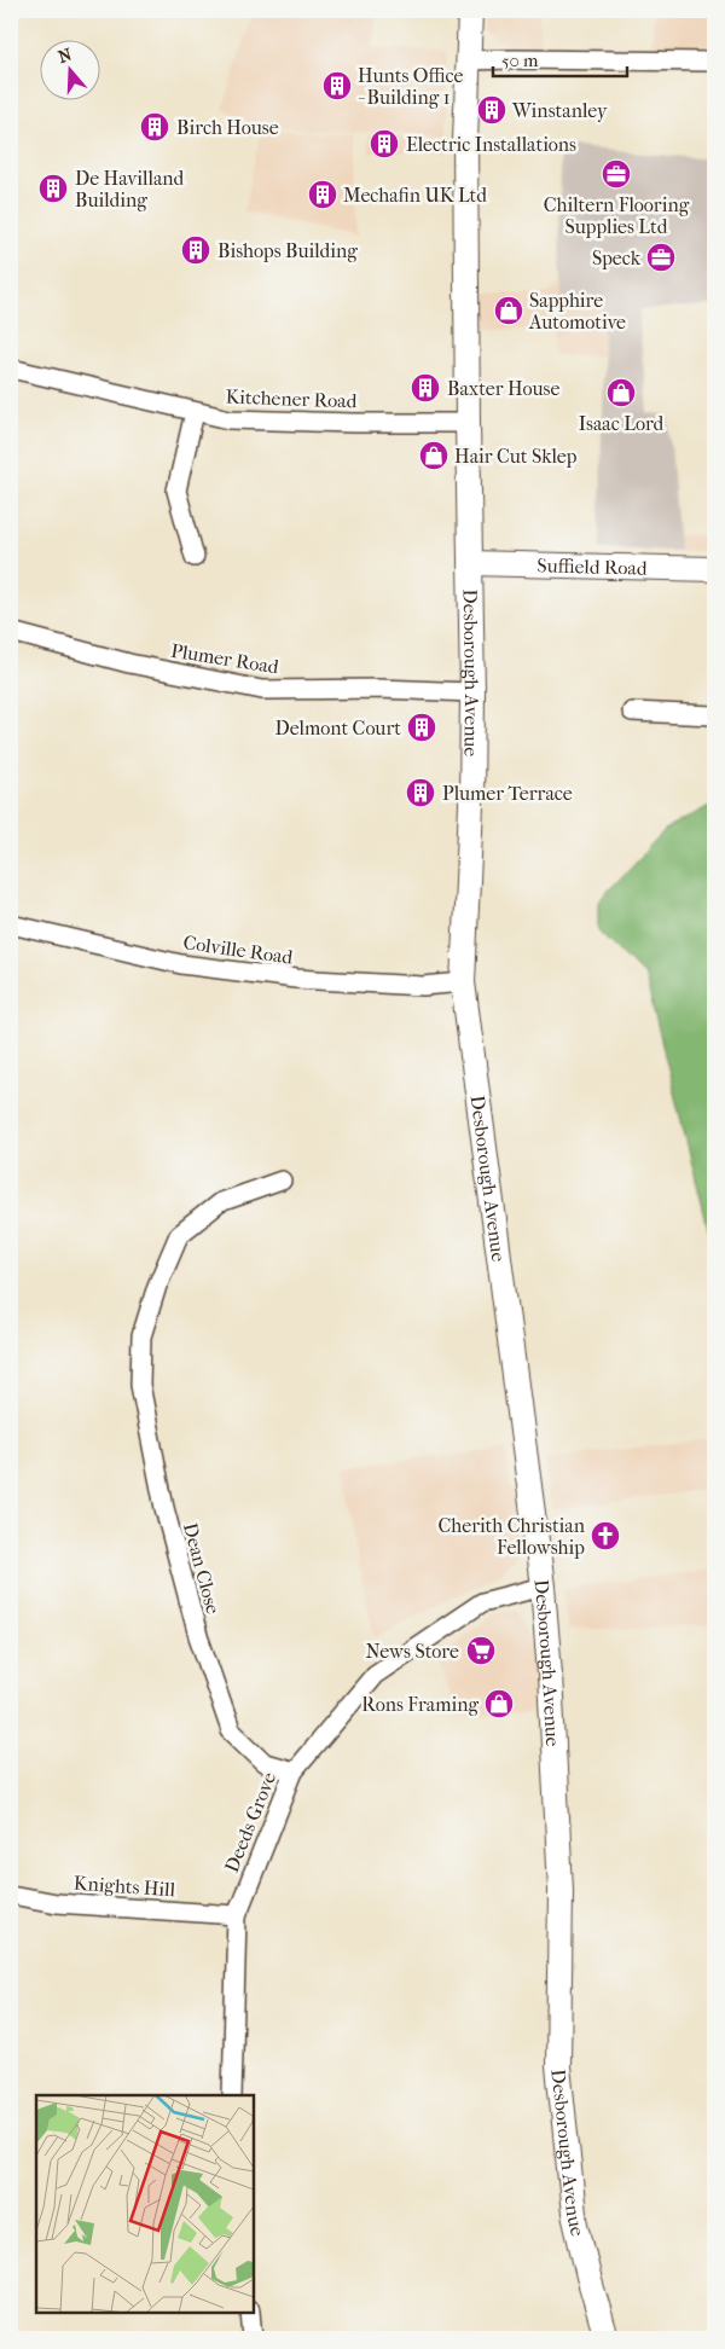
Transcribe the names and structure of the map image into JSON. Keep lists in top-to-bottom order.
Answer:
{
  "streets": {
    "street": [
      "Kitchener Road",
      "Suffield Road",
      "Plumer Road",
      "Desborough Avenue",
      "Colville Road",
      "Dean Close",
      "Deeds Grove",
      "Knights Hill"
    ]
  },
  "crossings": [
    ["Kitchener Road", "Desborough Avenue"],
    ["Suffield Road", "Desborough Avenue"],
    ["Plumer Road", "Desborough Avenue"],
    ["Desborough Avenue", "Colville Road"],
    ["Desborough Avenue", "Deeds Grove"],
    ["Dean Close", "Deeds Grove"],
    ["Deeds Grove", "Knights Hill"]
  ],
  "places": {
    "building": [
      "Hunts Office - Building 1",
      "Winstanley",
      "Birch House",
      "Electric Installations",
      "De Havilland Building",
      "Mechafin UK Ltd",
      "Bishops Building",
      "Baxter House",
      "Delmont Court",
      "Plumer Terrace"
    ],
    "office": ["Chiltern Flooring Supplies Ltd", "Speck"],
    "shop": [
      "Sapphire Automotive",
      "Isaac Lord",
      "Hair Cut Sklep",
      "Rons Framing"
    ],
    "church": ["Cherith Christian Fellowship"],
    "supermarket": ["News Store"]
  },
  "scale_bar": "50 m",
  "north": "top"
}
